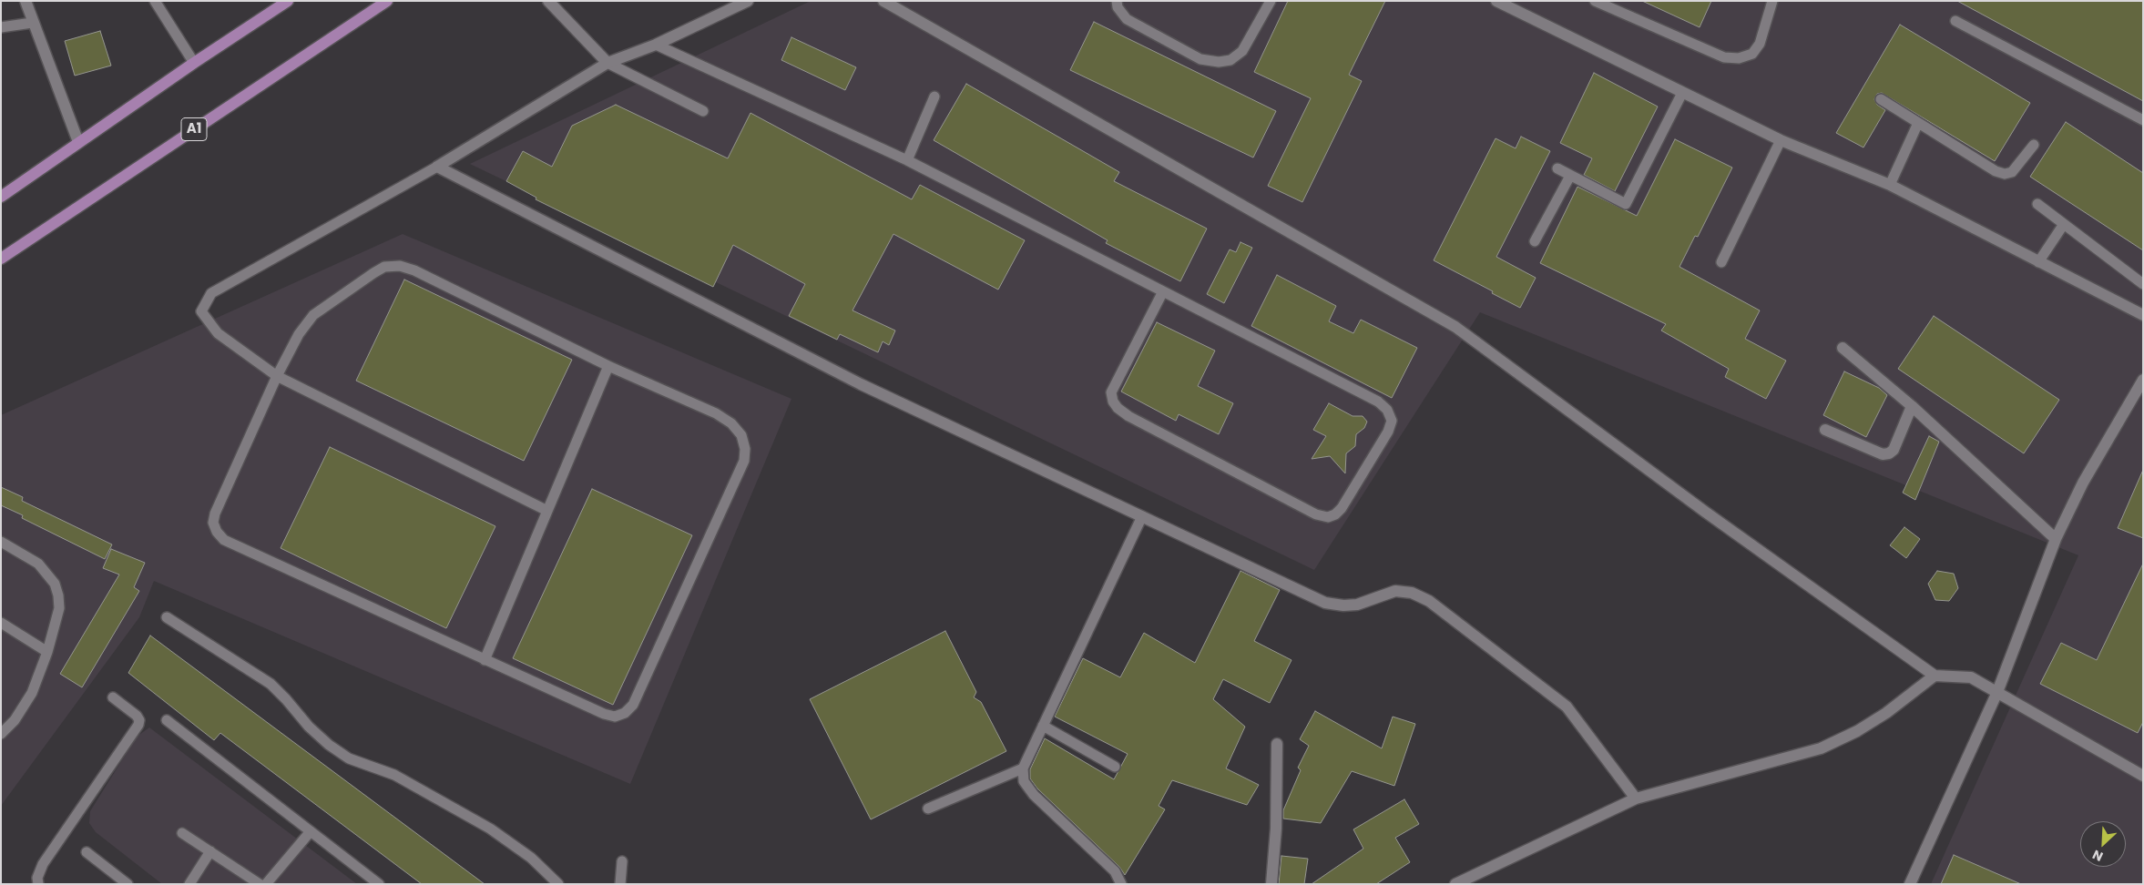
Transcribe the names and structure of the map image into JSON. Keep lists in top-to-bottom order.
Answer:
{
  "streets": {
    "main road": ["A1"]
  },
  "north": "bottom left"
}
